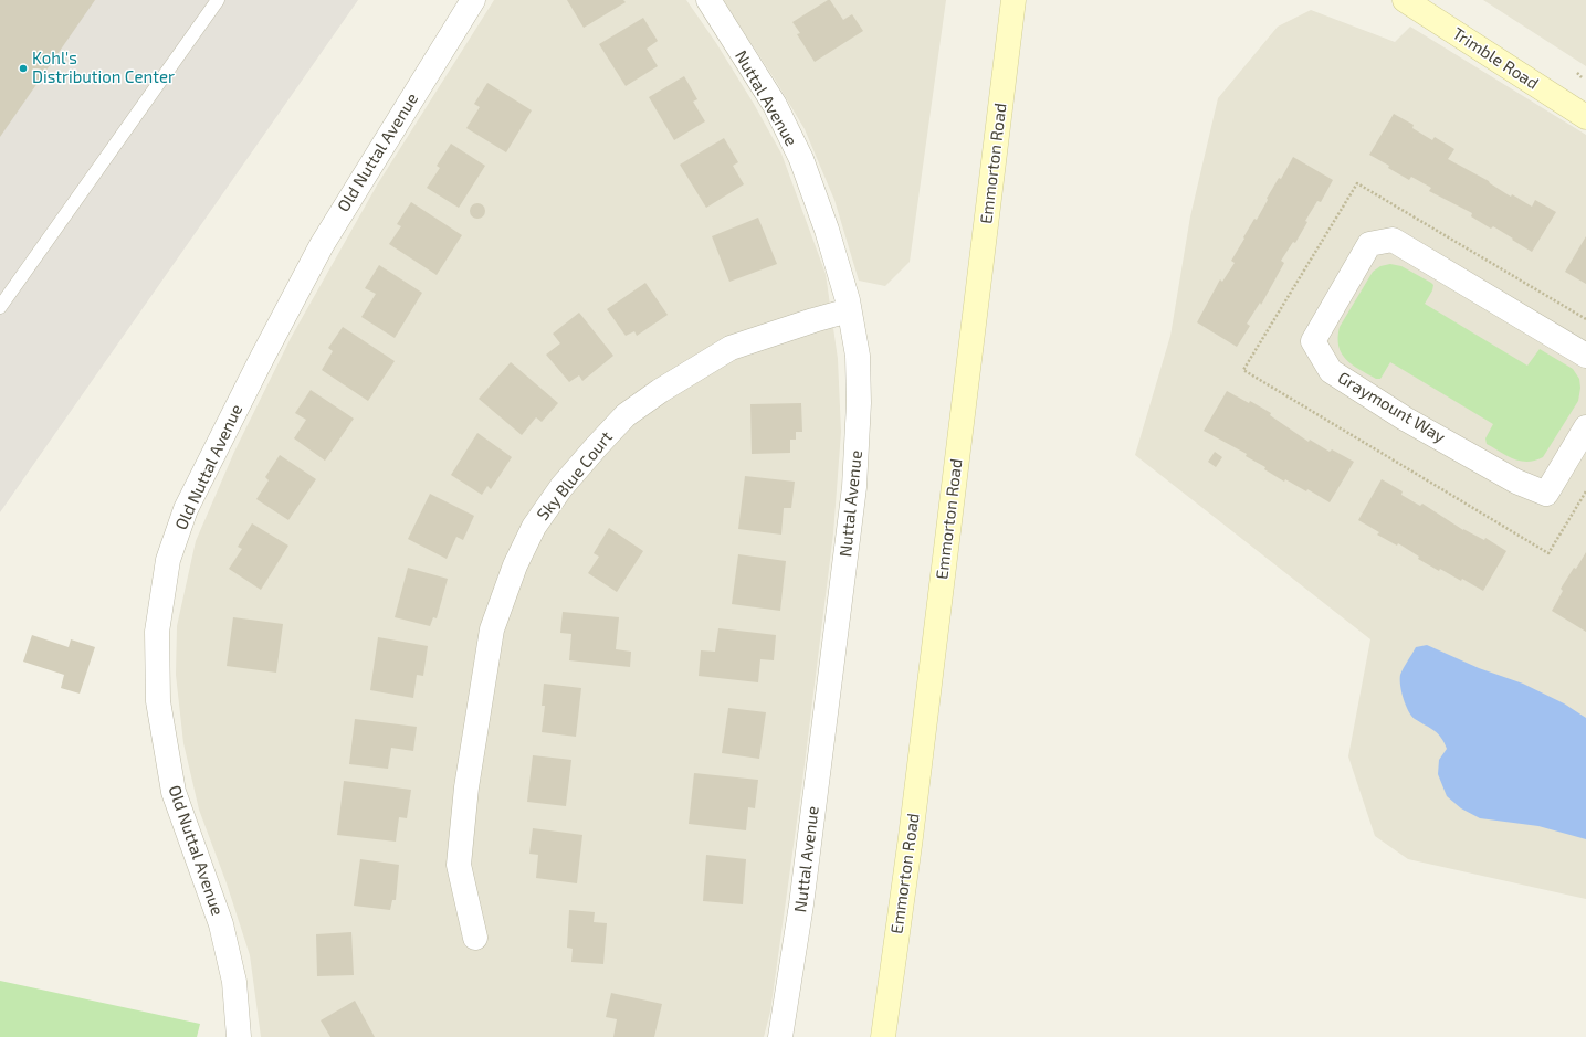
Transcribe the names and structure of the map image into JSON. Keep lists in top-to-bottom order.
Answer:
{
  "streets": {
    "main road": ["Trimble Road", "Emmorton Road"],
    "street": [
      "Nuttal Avenue",
      "Old Nuttal Avenue",
      "Graymount Way",
      "Sky Blue Court"
    ]
  },
  "crossings": [
    ["Nuttal Avenue", "Sky Blue Court"]
  ],
  "places": ["Kohl's Distribution Center"]
}
